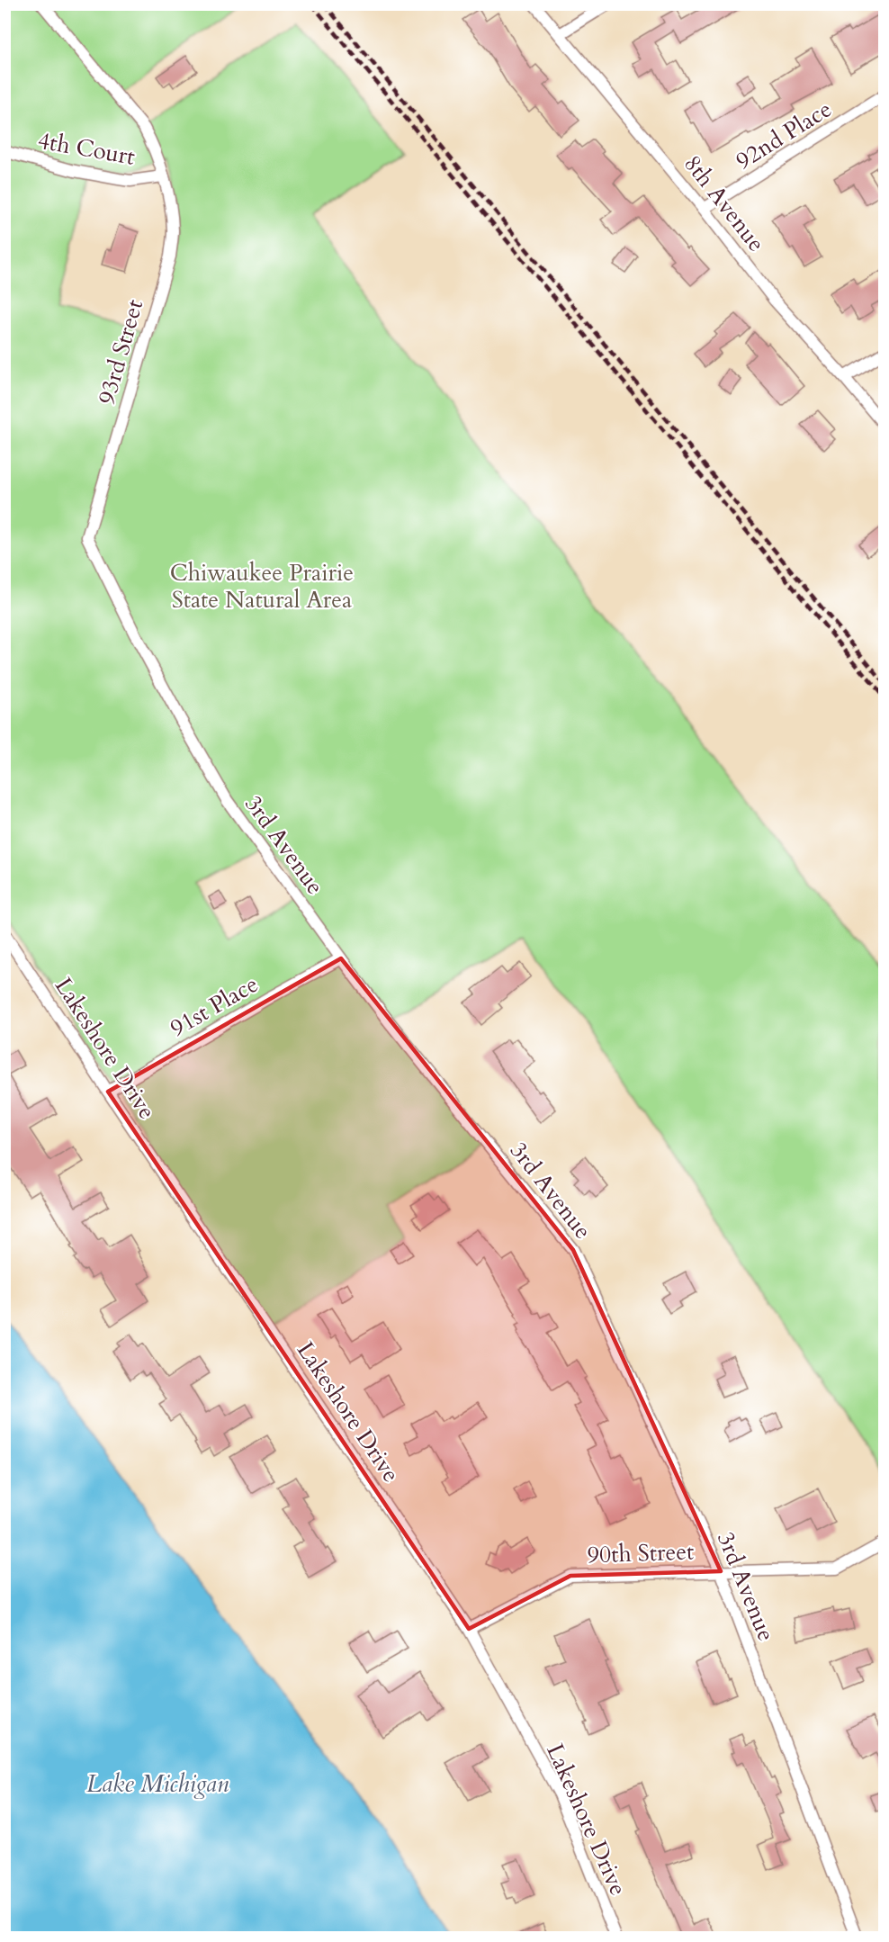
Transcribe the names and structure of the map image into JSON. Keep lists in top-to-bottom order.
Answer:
{
  "streets": {
    "street": [
      "92nd Place",
      "4th Court",
      "8th Avenue",
      "93rd Street",
      "3rd Avenue",
      "91st Place",
      "Lakeshore Drive",
      "90th Street"
    ]
  },
  "crossings": [
    ["92nd Place", "8th Avenue"],
    ["4th Court", "93rd Street"],
    ["93rd Street", "3rd Avenue"],
    ["3rd Avenue", "91st Place"],
    ["3rd Avenue", "90th Street"],
    ["91st Place", "Lakeshore Drive"],
    ["Lakeshore Drive", "90th Street"]
  ],
  "water": ["Lake Michigan"],
  "parks": ["Chiwaukee Prairie State Natural Area"]
}
